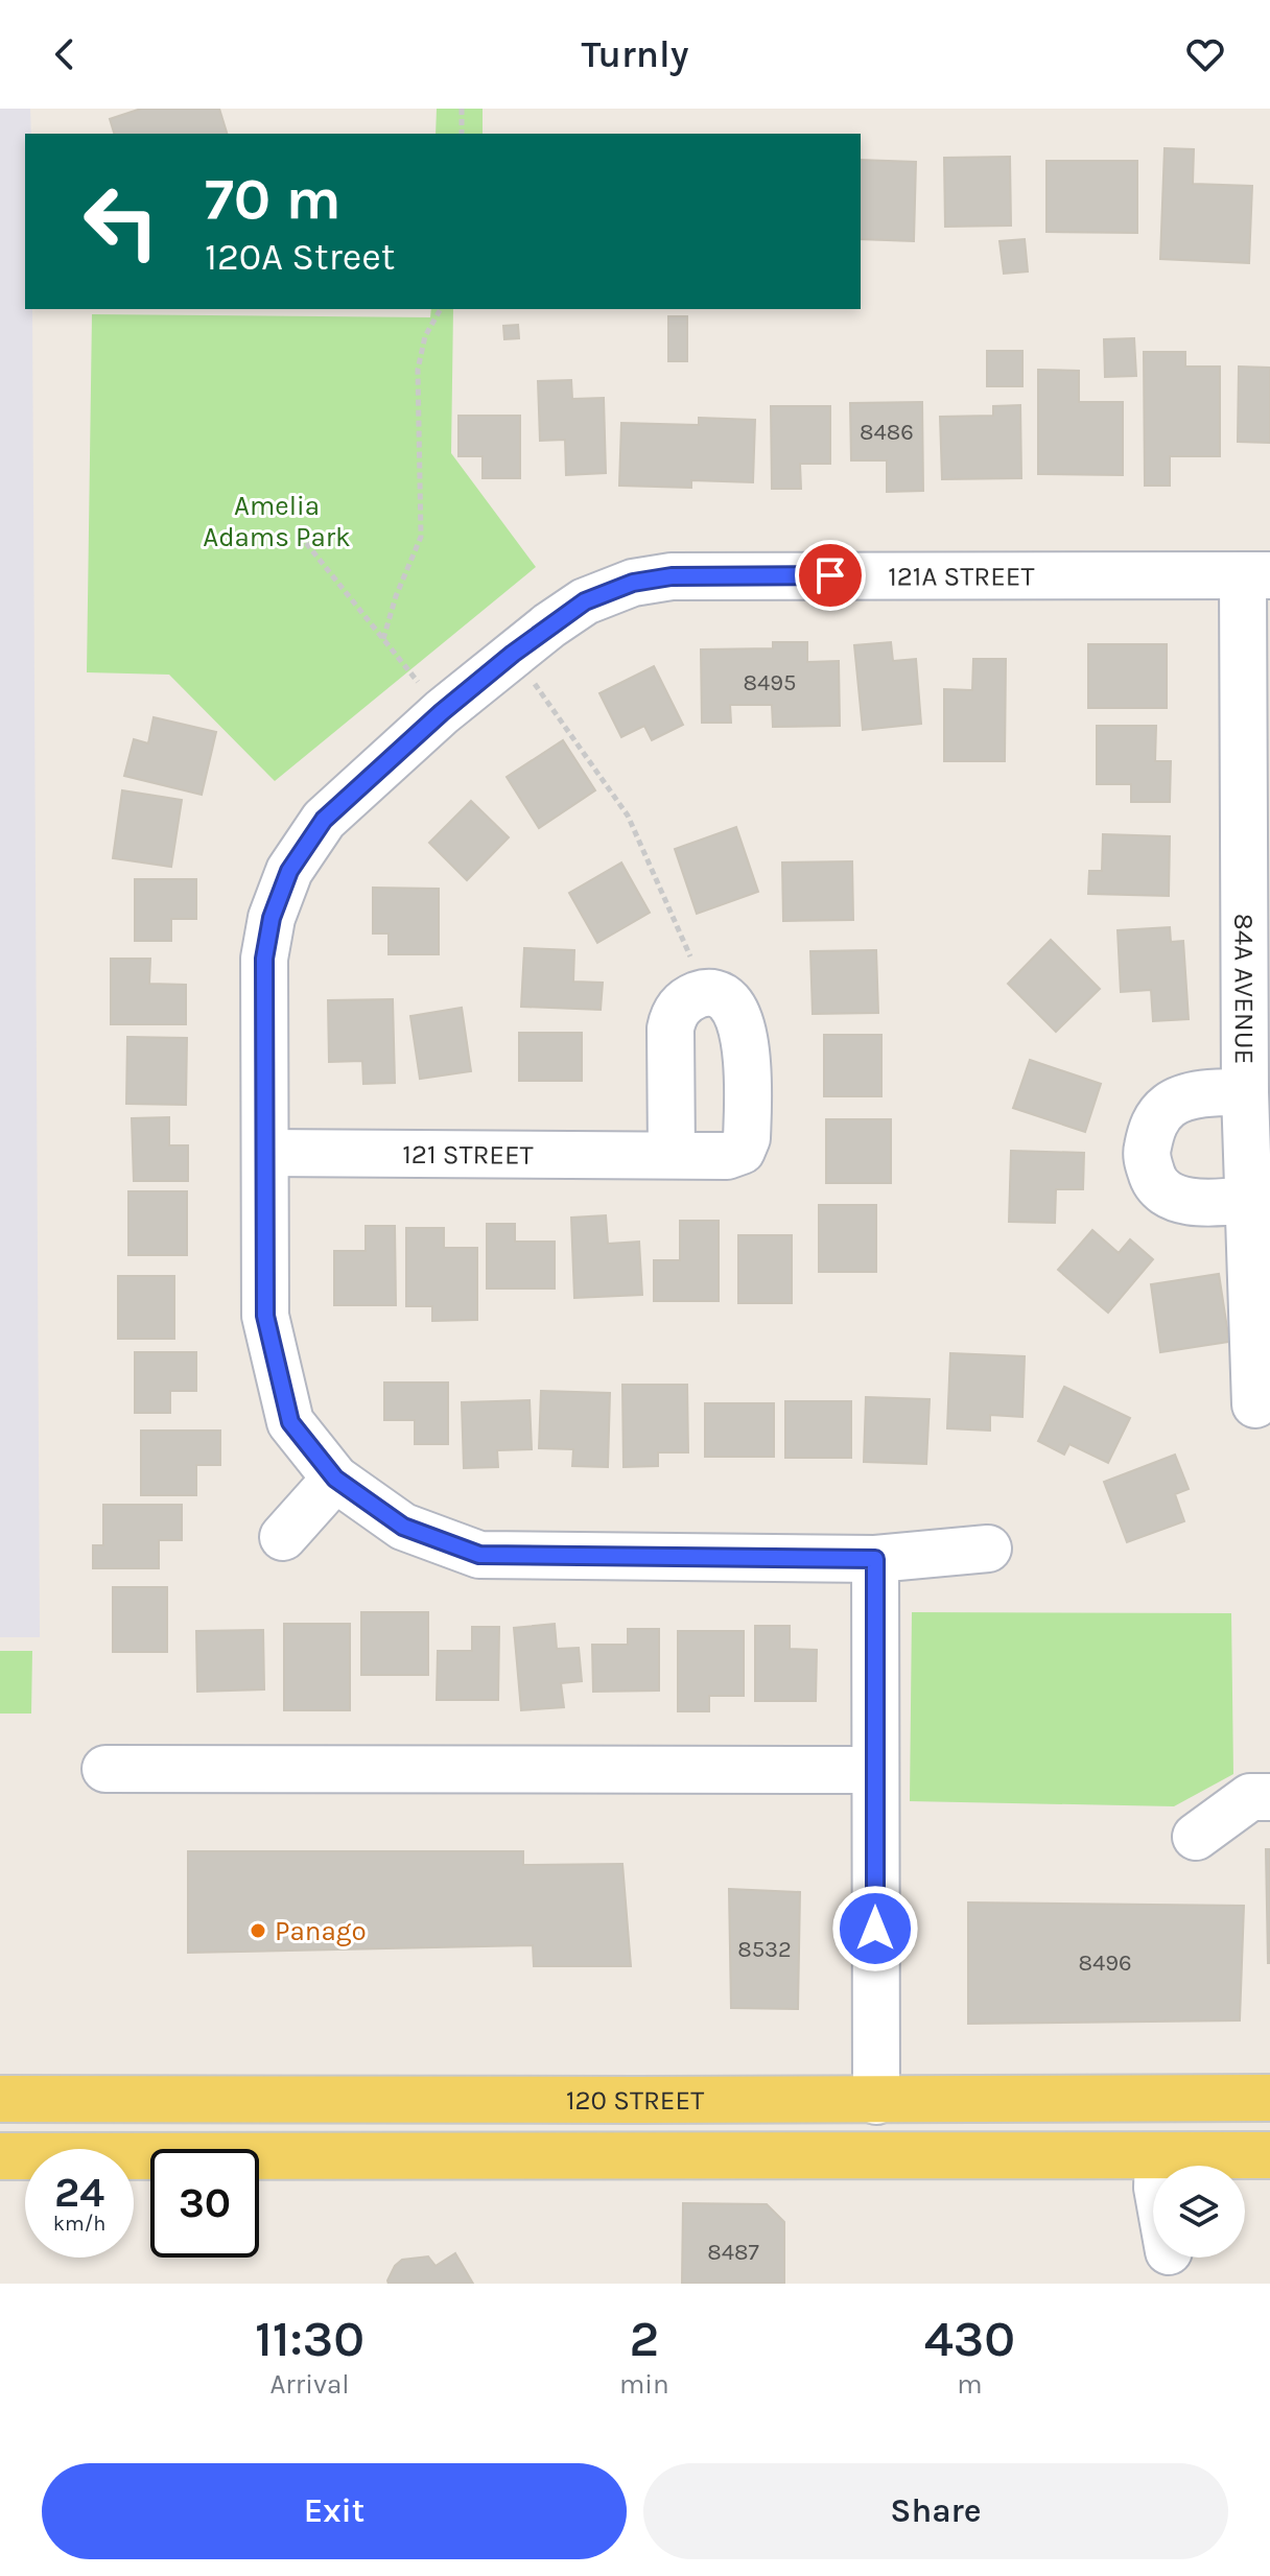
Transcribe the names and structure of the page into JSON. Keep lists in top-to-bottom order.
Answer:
{
  "streets": {
    "main road": ["120 STREET"],
    "street": ["121A STREET", "84A AVENUE", "121 STREET"]
  },
  "crossings": [
    ["121A STREET", "84A AVENUE"],
    ["121A STREET", "121 STREET"]
  ],
  "parks": ["Amelia Adams Park"],
  "places": ["Panago"],
  "house_numbers": [
    "8486",
    "8495",
    "8532",
    "8496",
    "8487"
  ],
  "page": {
    "header": "Turnly",
    "turn": ["70 m", "120A Street"],
    "speed": "24 km/h",
    "limit": "30",
    "eta": [
      "11:30",
      "Arrival",
      "2",
      "min",
      "430",
      "m"
    ],
    "buttons": ["Exit", "Share"]
  }
}
